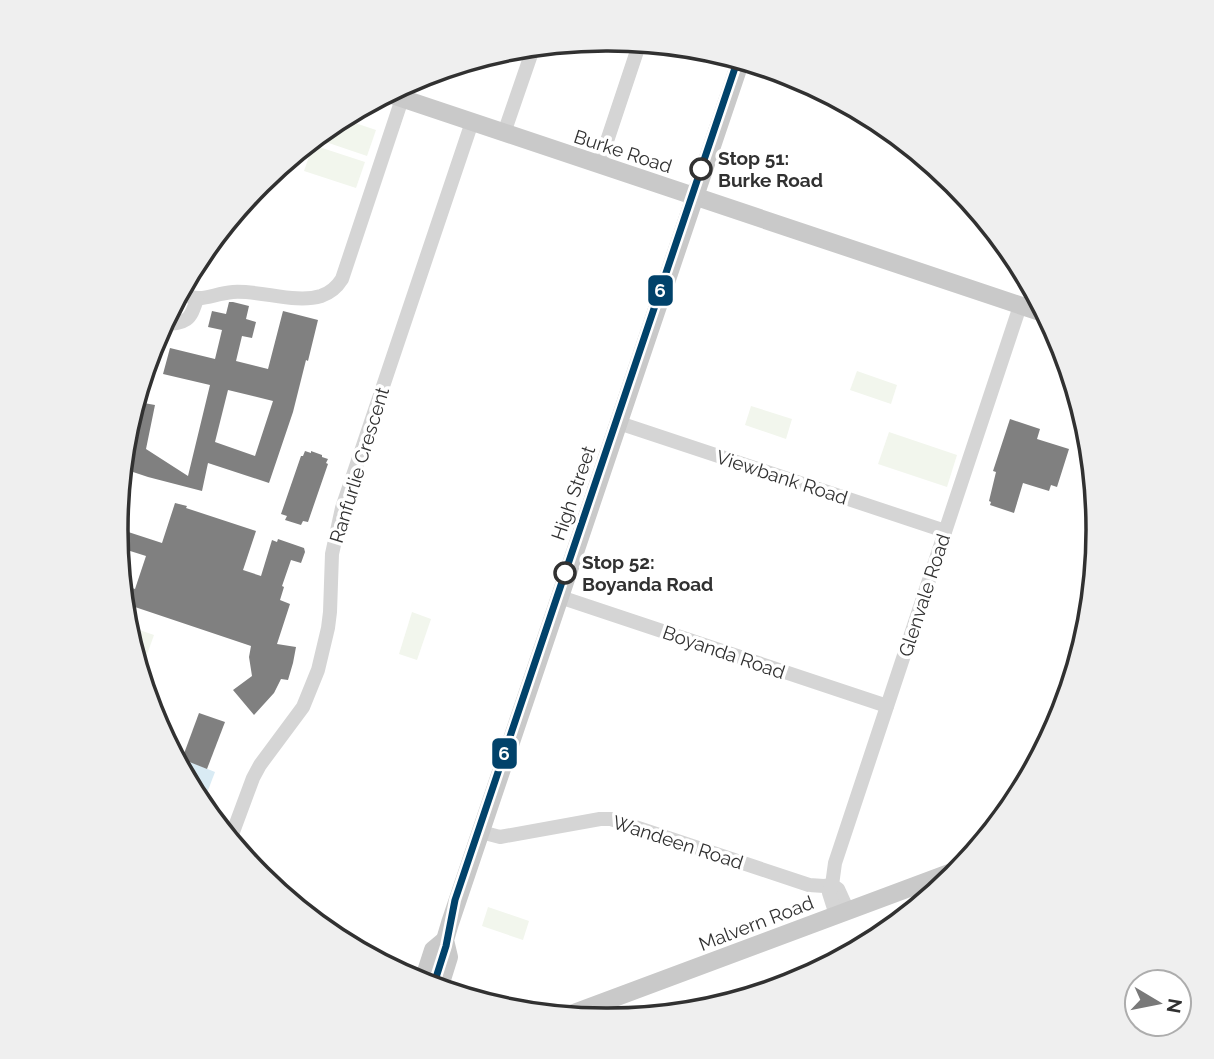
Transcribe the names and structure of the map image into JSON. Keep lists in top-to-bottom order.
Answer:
{
  "streets": {
    "main road": ["Burke Road", "High Street", "Malvern Road"],
    "street": [
      "Ranfurlie Crescent",
      "Viewbank Road",
      "Glenvale Road",
      "Boyanda Road",
      "Wandeen Road"
    ]
  },
  "crossings": [
    ["Burke Road", "Ranfurlie Crescent"],
    ["Burke Road", "High Street"],
    ["Burke Road", "Glenvale Road"],
    ["Viewbank Road", "High Street"],
    ["Viewbank Road", "Glenvale Road"],
    ["High Street", "Boyanda Road"],
    ["High Street", "Wandeen Road"],
    ["Glenvale Road", "Boyanda Road"],
    ["Glenvale Road", "Wandeen Road"]
  ],
  "places": ["Stop 51: Burke Road", "Stop 52: Boyanda Road"],
  "lines": ["transit line 6"],
  "north": "right"
}
